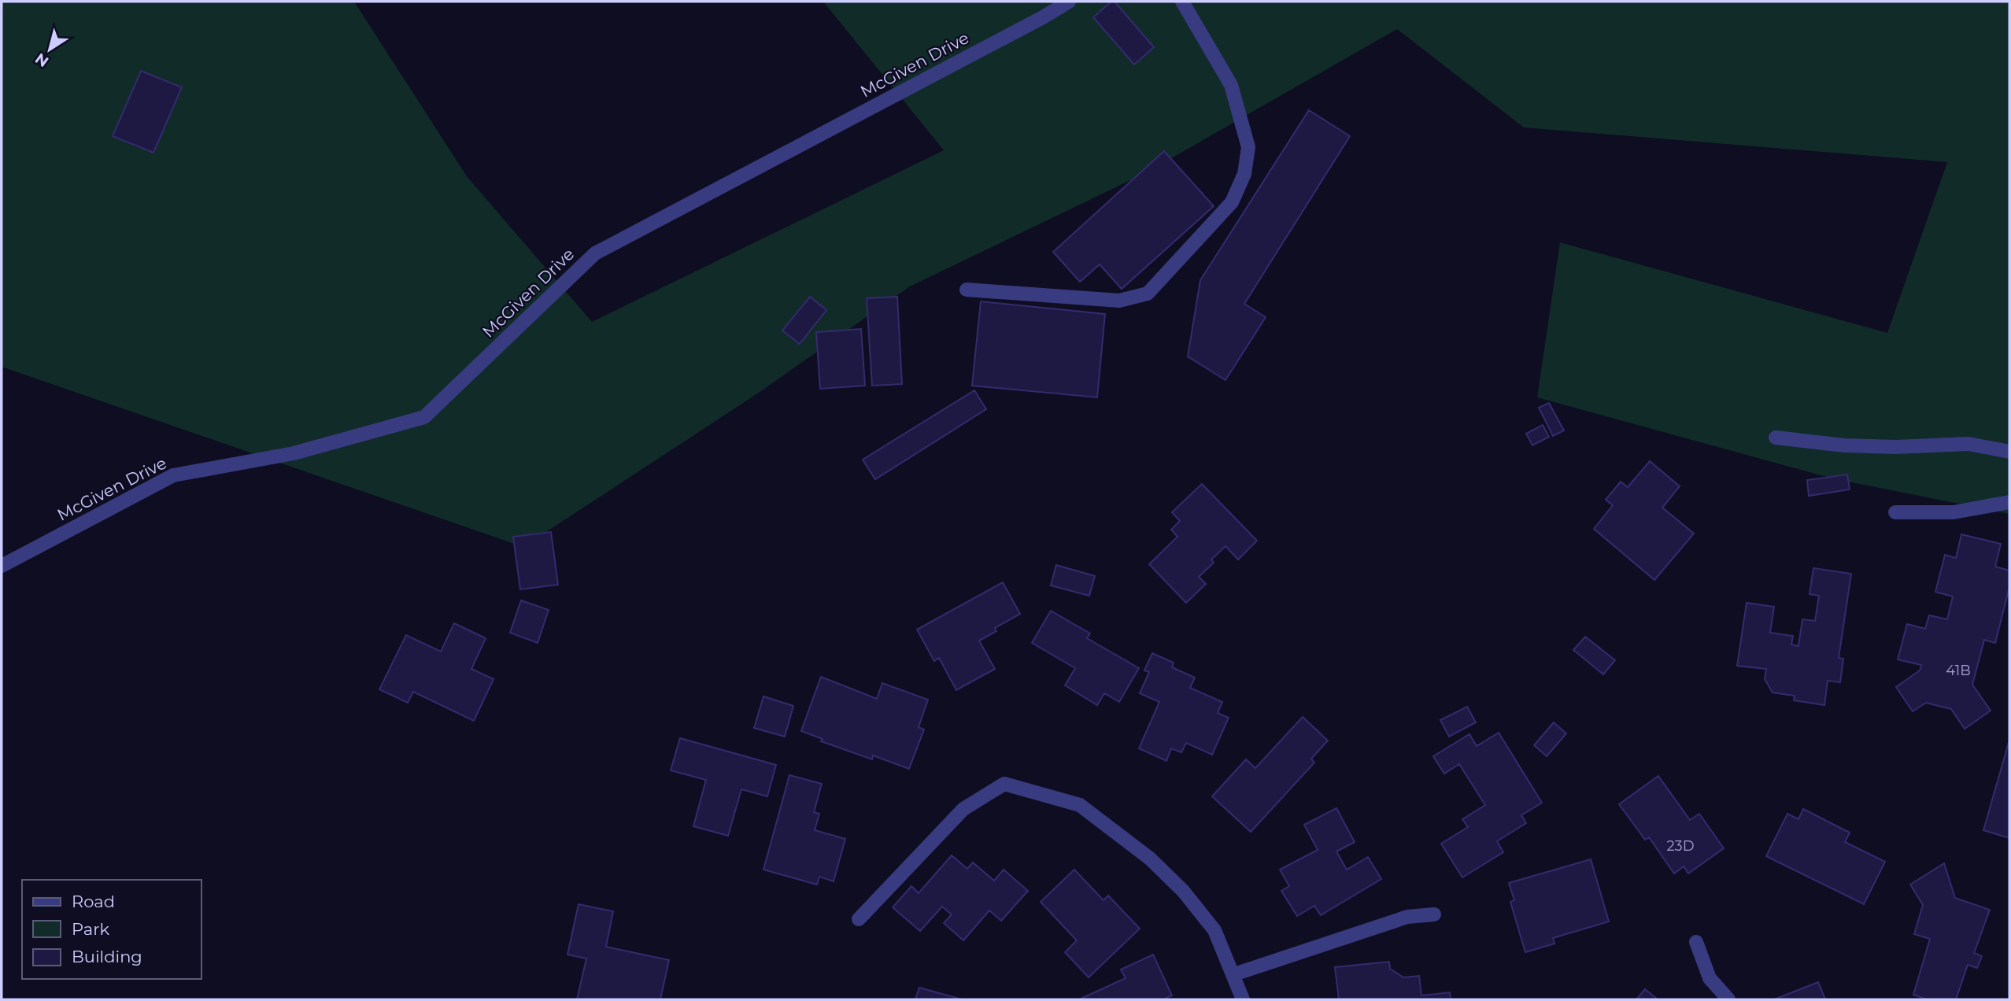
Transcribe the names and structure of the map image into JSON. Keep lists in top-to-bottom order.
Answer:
{
  "streets": {
    "street": ["McGiven Drive"]
  },
  "house_numbers": ["41B", "23D"],
  "legend": ["Road", "Park", "Building"],
  "north": "bottom left"
}
